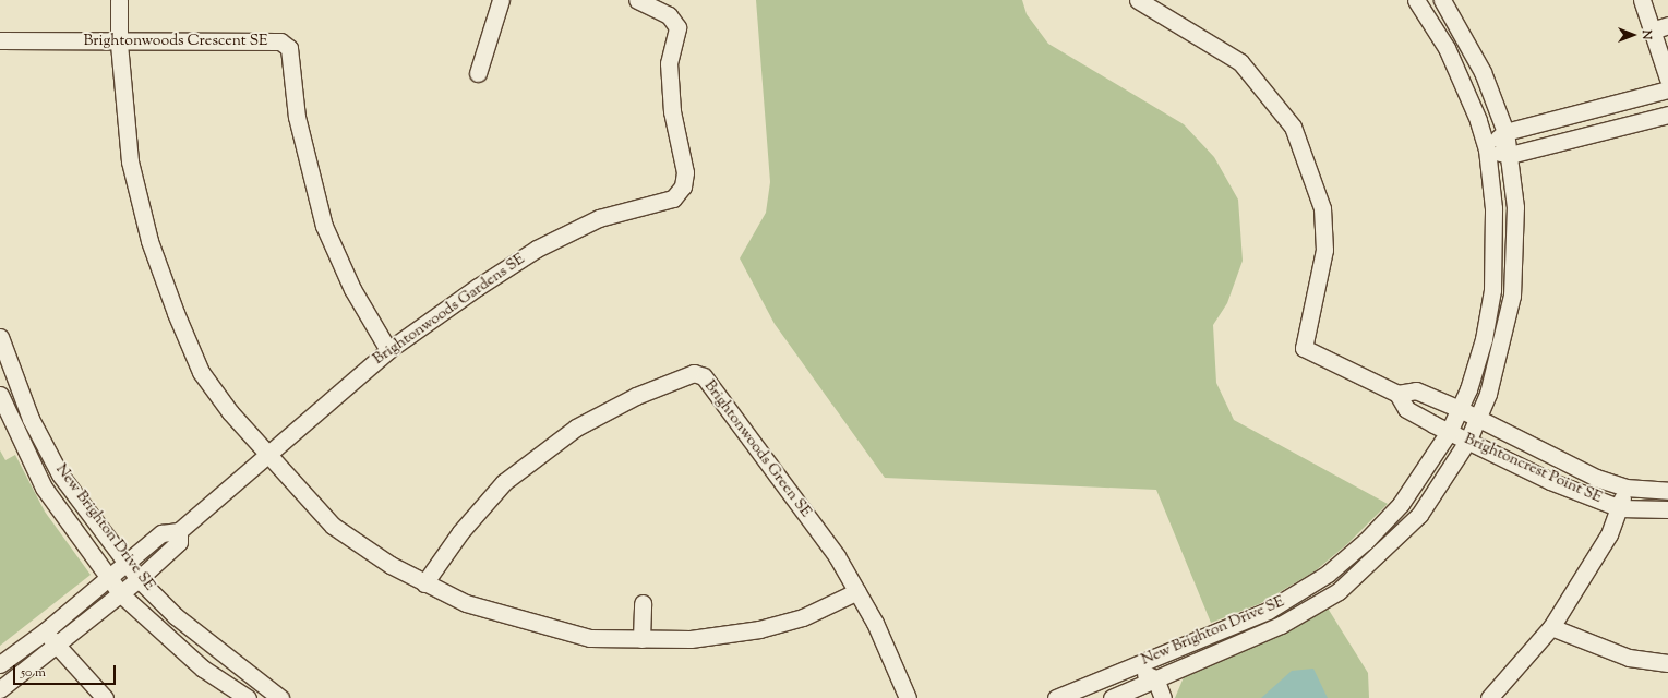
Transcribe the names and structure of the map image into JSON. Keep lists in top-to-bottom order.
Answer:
{
  "streets": {
    "street": [
      "Brightonwoods Crescent SE",
      "Brightonwoods Gardens SE",
      "Brightonwoods Green SE",
      "Brightoncrest Point SE",
      "New Brighton Drive SE"
    ]
  },
  "crossings": [
    ["Brightonwoods Crescent SE", "Brightonwoods Gardens SE"],
    ["Brightonwoods Gardens SE", "New Brighton Drive SE"],
    ["Brightoncrest Point SE", "New Brighton Drive SE"]
  ],
  "scale_bar": "50 m",
  "north": "right"
}
